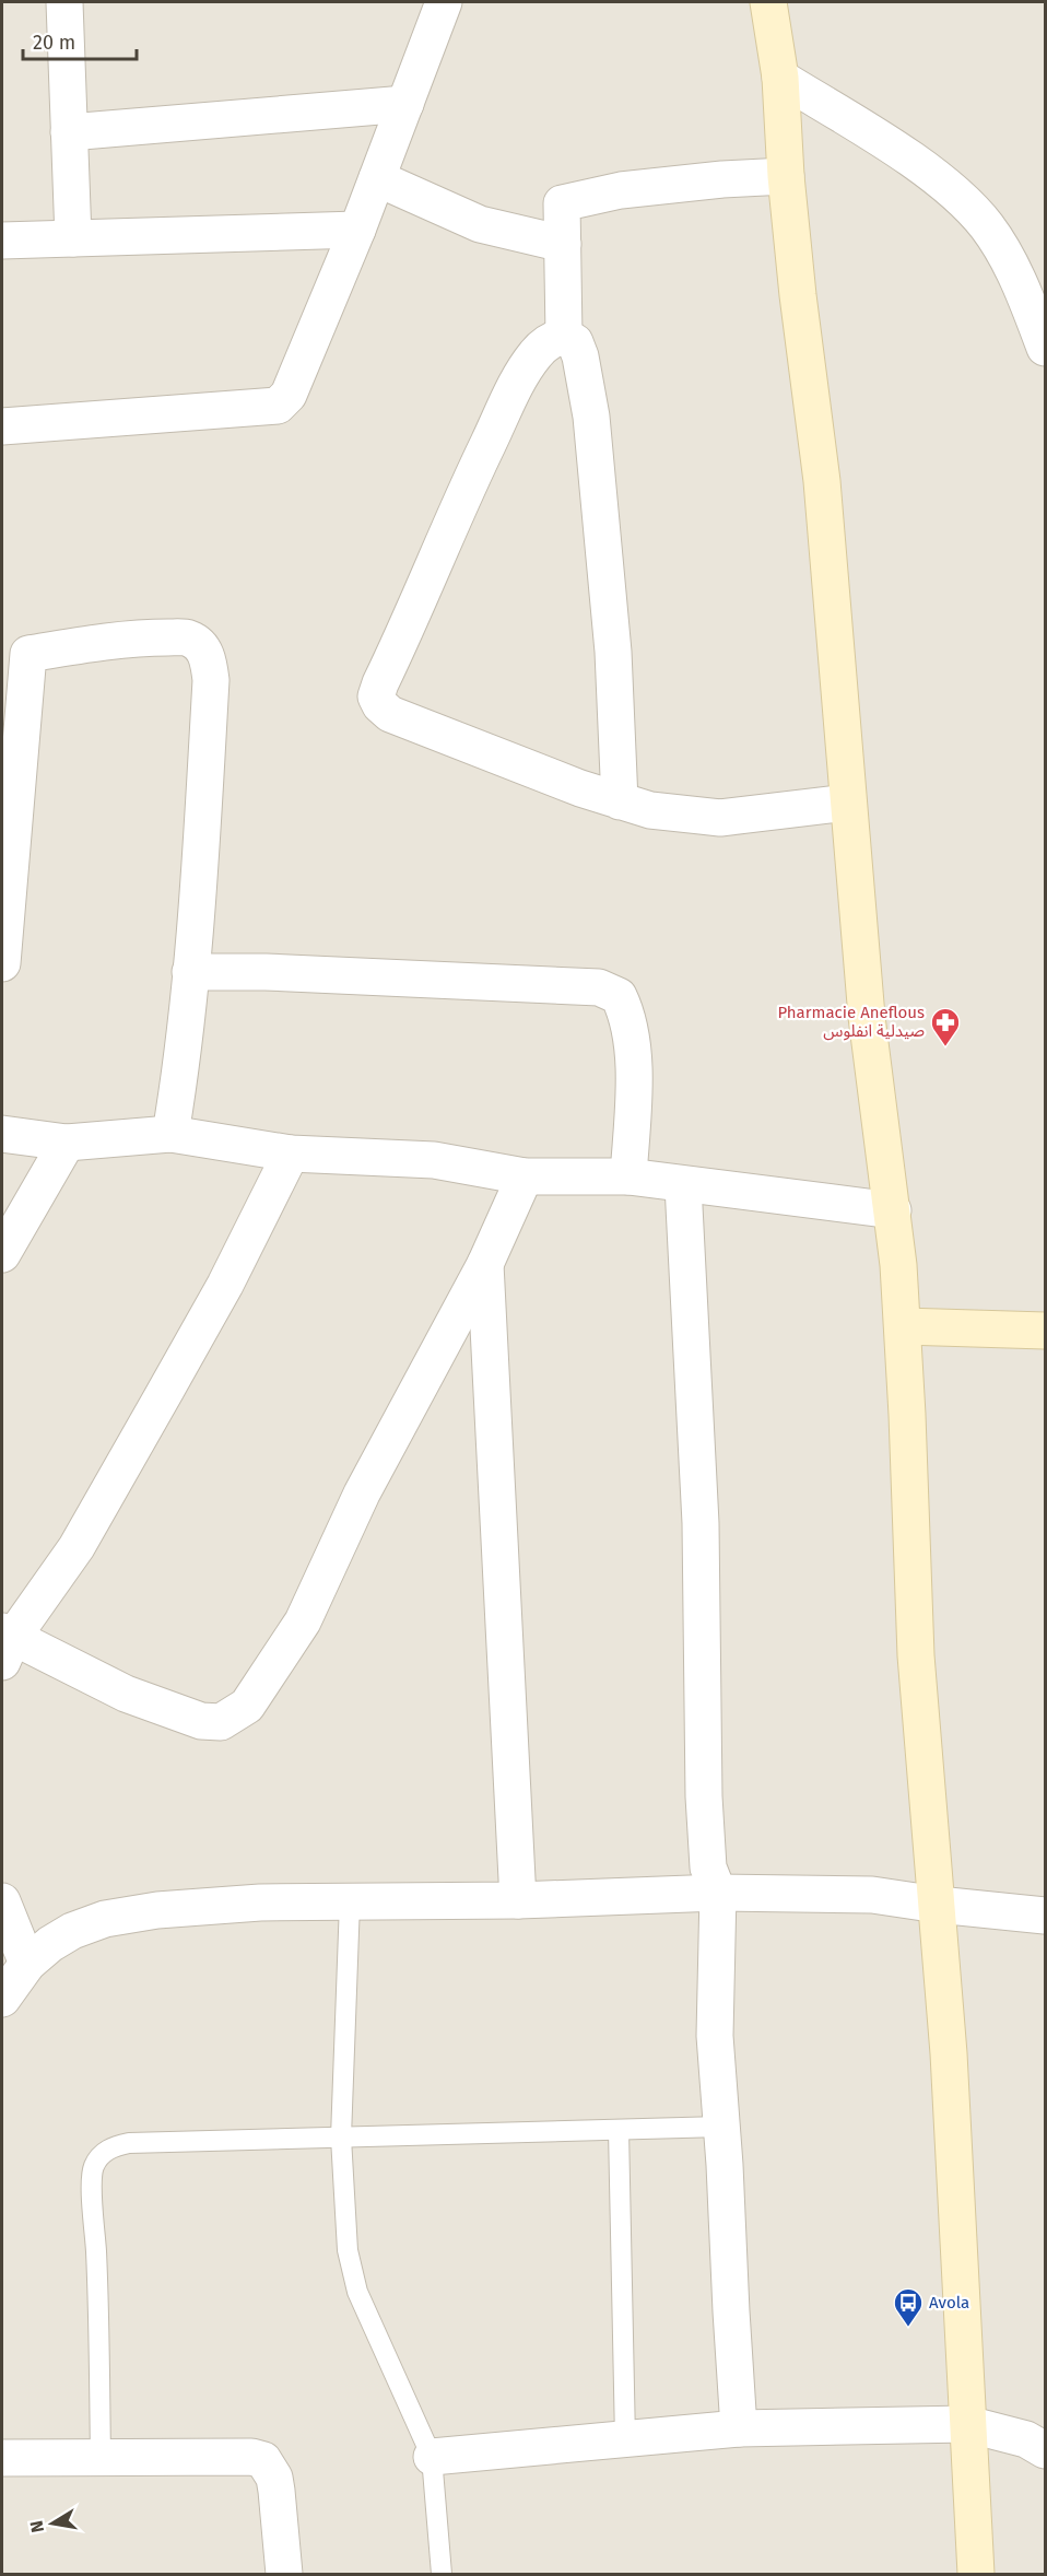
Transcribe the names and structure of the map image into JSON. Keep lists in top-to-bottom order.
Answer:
{
  "places": {
    "pharmacy": ["Pharmacie Aneflous صيدلية انفلوس"],
    "bus stop": ["Avola"]
  },
  "scale_bar": "20 m",
  "north": "left"
}
